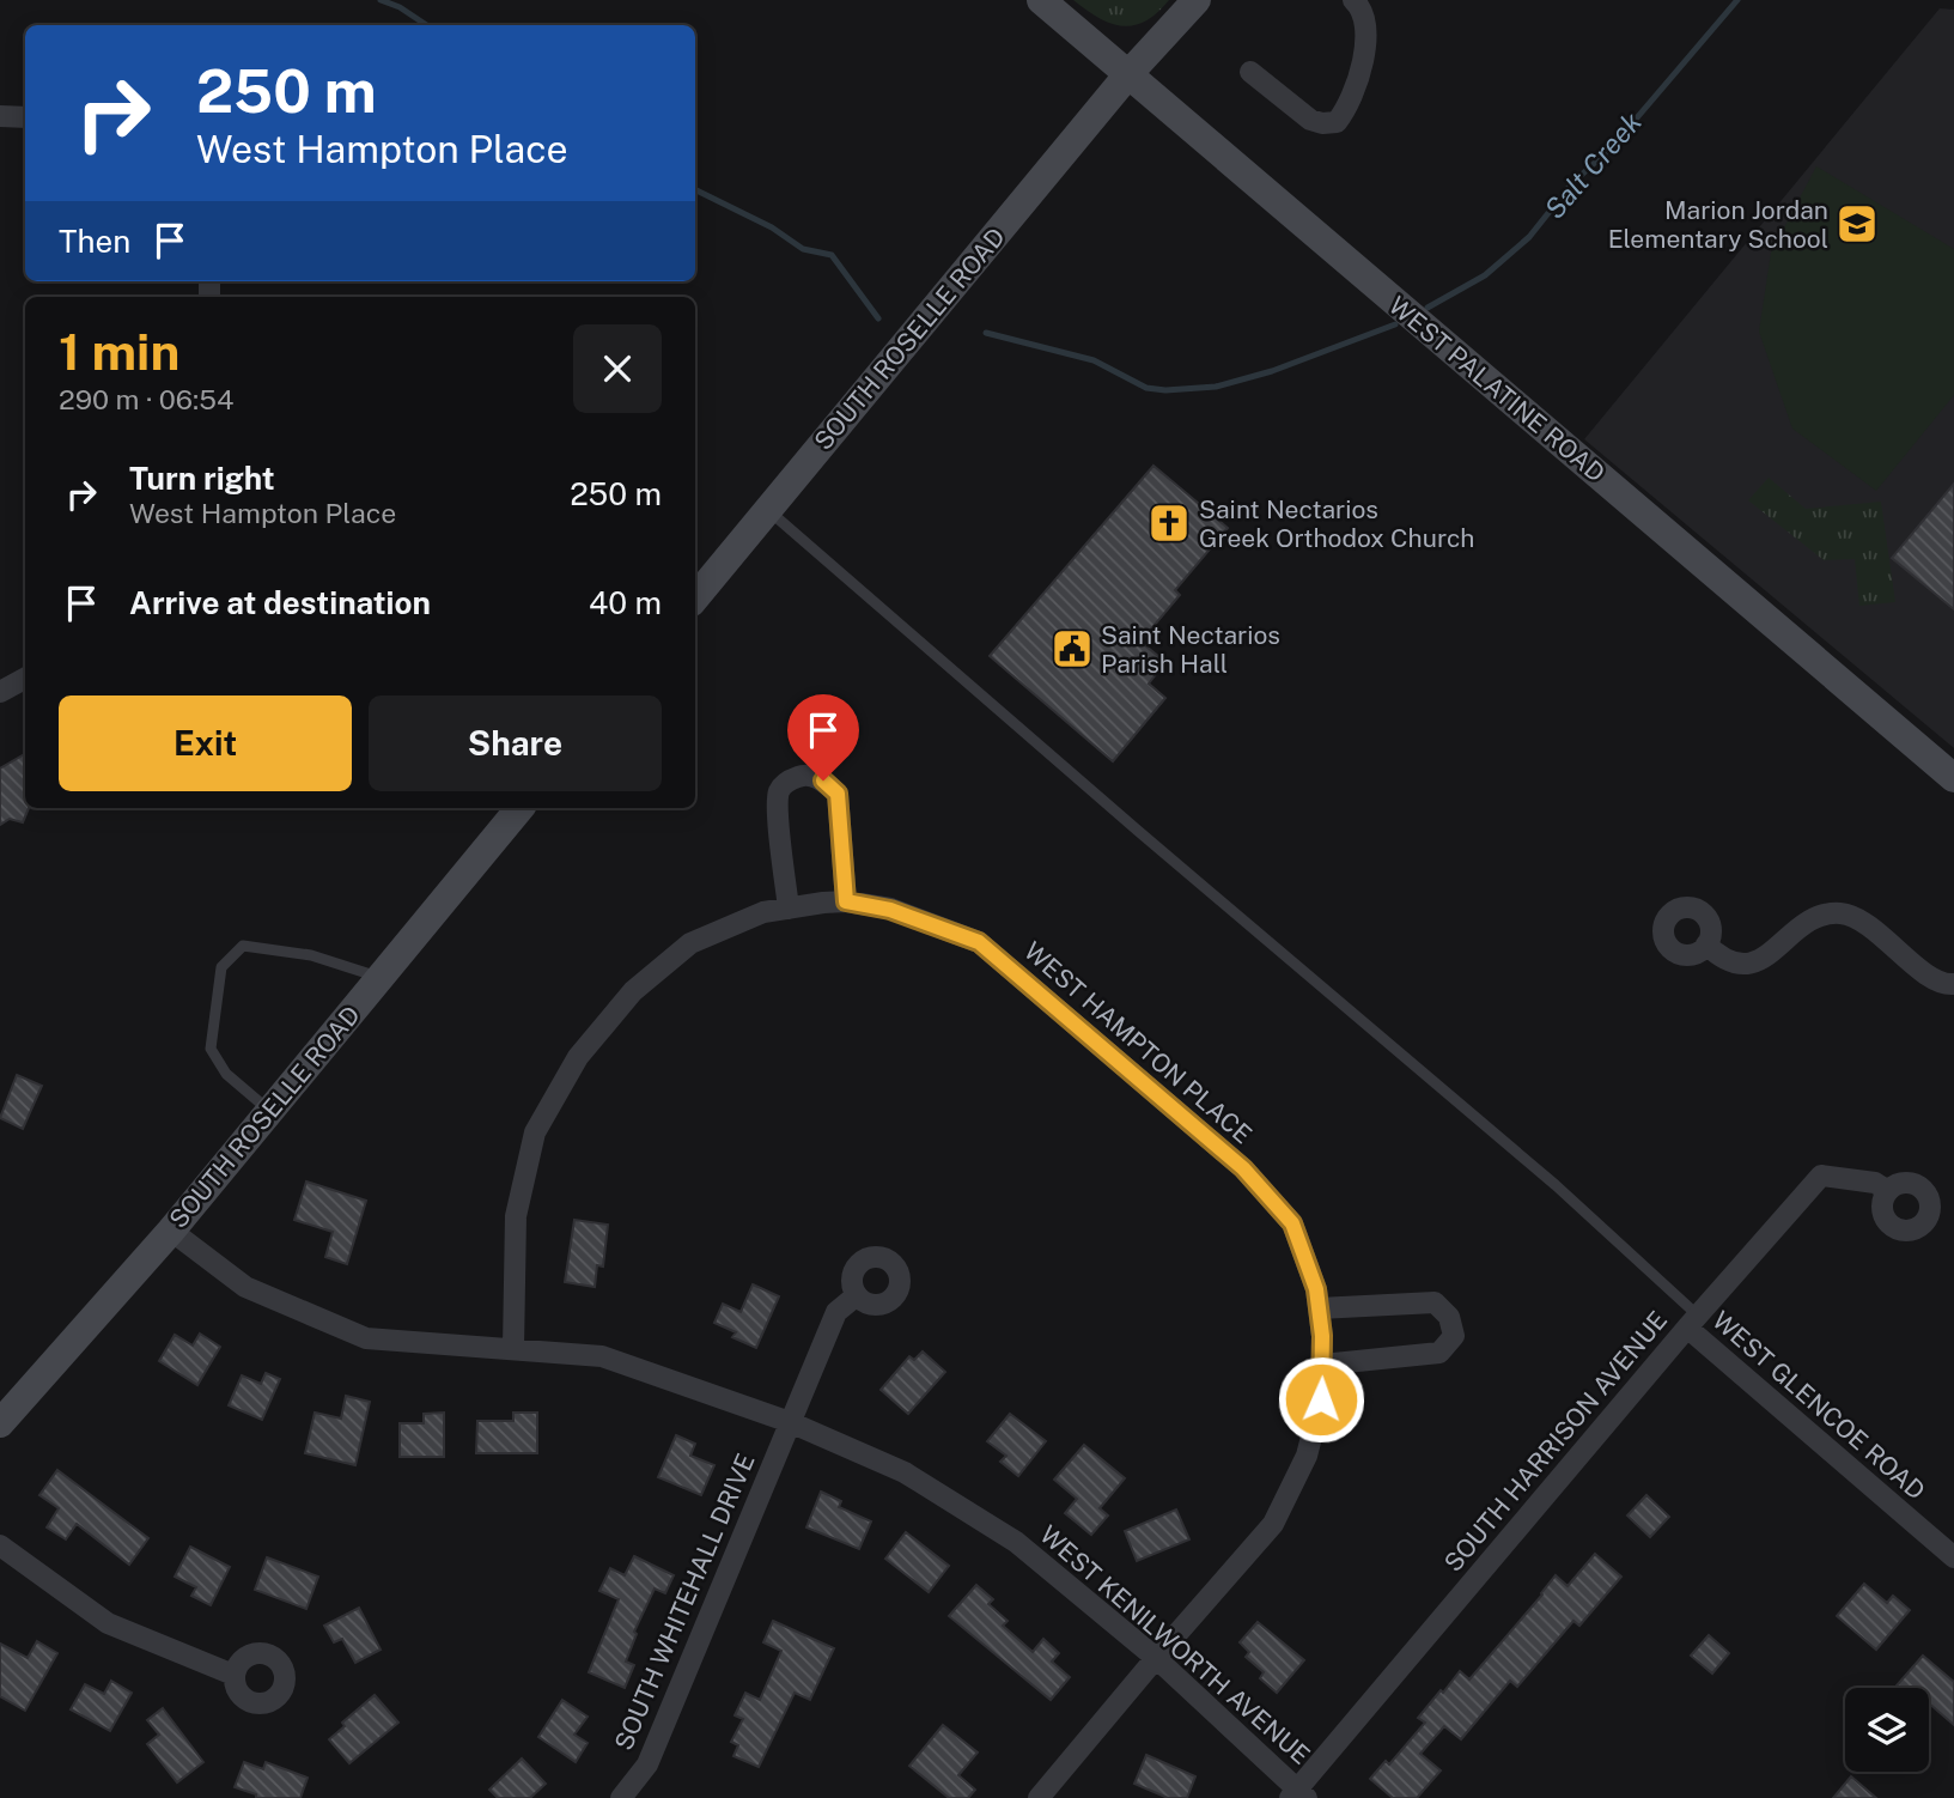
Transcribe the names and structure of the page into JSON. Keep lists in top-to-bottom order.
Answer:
{
  "streets": {
    "main road": ["SOUTH ROSELLE ROAD", "WEST PALATINE ROAD"],
    "street": [
      "WEST HAMPTON PLACE",
      "WEST GLENCOE ROAD",
      "SOUTH HARRISON AVENUE",
      "SOUTH WHITEHALL DRIVE",
      "WEST KENILWORTH AVENUE"
    ]
  },
  "crossings": [
    ["SOUTH ROSELLE ROAD", "WEST PALATINE ROAD"],
    ["SOUTH ROSELLE ROAD", "WEST KENILWORTH AVENUE"],
    ["WEST HAMPTON PLACE", "WEST KENILWORTH AVENUE"],
    ["WEST GLENCOE ROAD", "SOUTH HARRISON AVENUE"],
    ["SOUTH HARRISON AVENUE", "WEST KENILWORTH AVENUE"],
    ["SOUTH WHITEHALL DRIVE", "WEST KENILWORTH AVENUE"]
  ],
  "water": ["Salt Creek"],
  "places": {
    "school or university": ["Marion Jordan Elementary School"],
    "church": ["Saint Nectarios Greek Orthodox Church"],
    "public building": ["Saint Nectarios Parish Hall"]
  },
  "page": {
    "turn": ["250 m", "West Hampton Place"],
    "then": "Then",
    "heading": ["1 min", "290 m · 06:54"],
    "list": [
      {
        "name": "Turn right",
        "note": "West Hampton Place",
        "value": "250 m"
      },
      {
        "name": "Arrive at destination",
        "value": "40 m"
      }
    ],
    "buttons": ["Exit", "Share"]
  }
}
